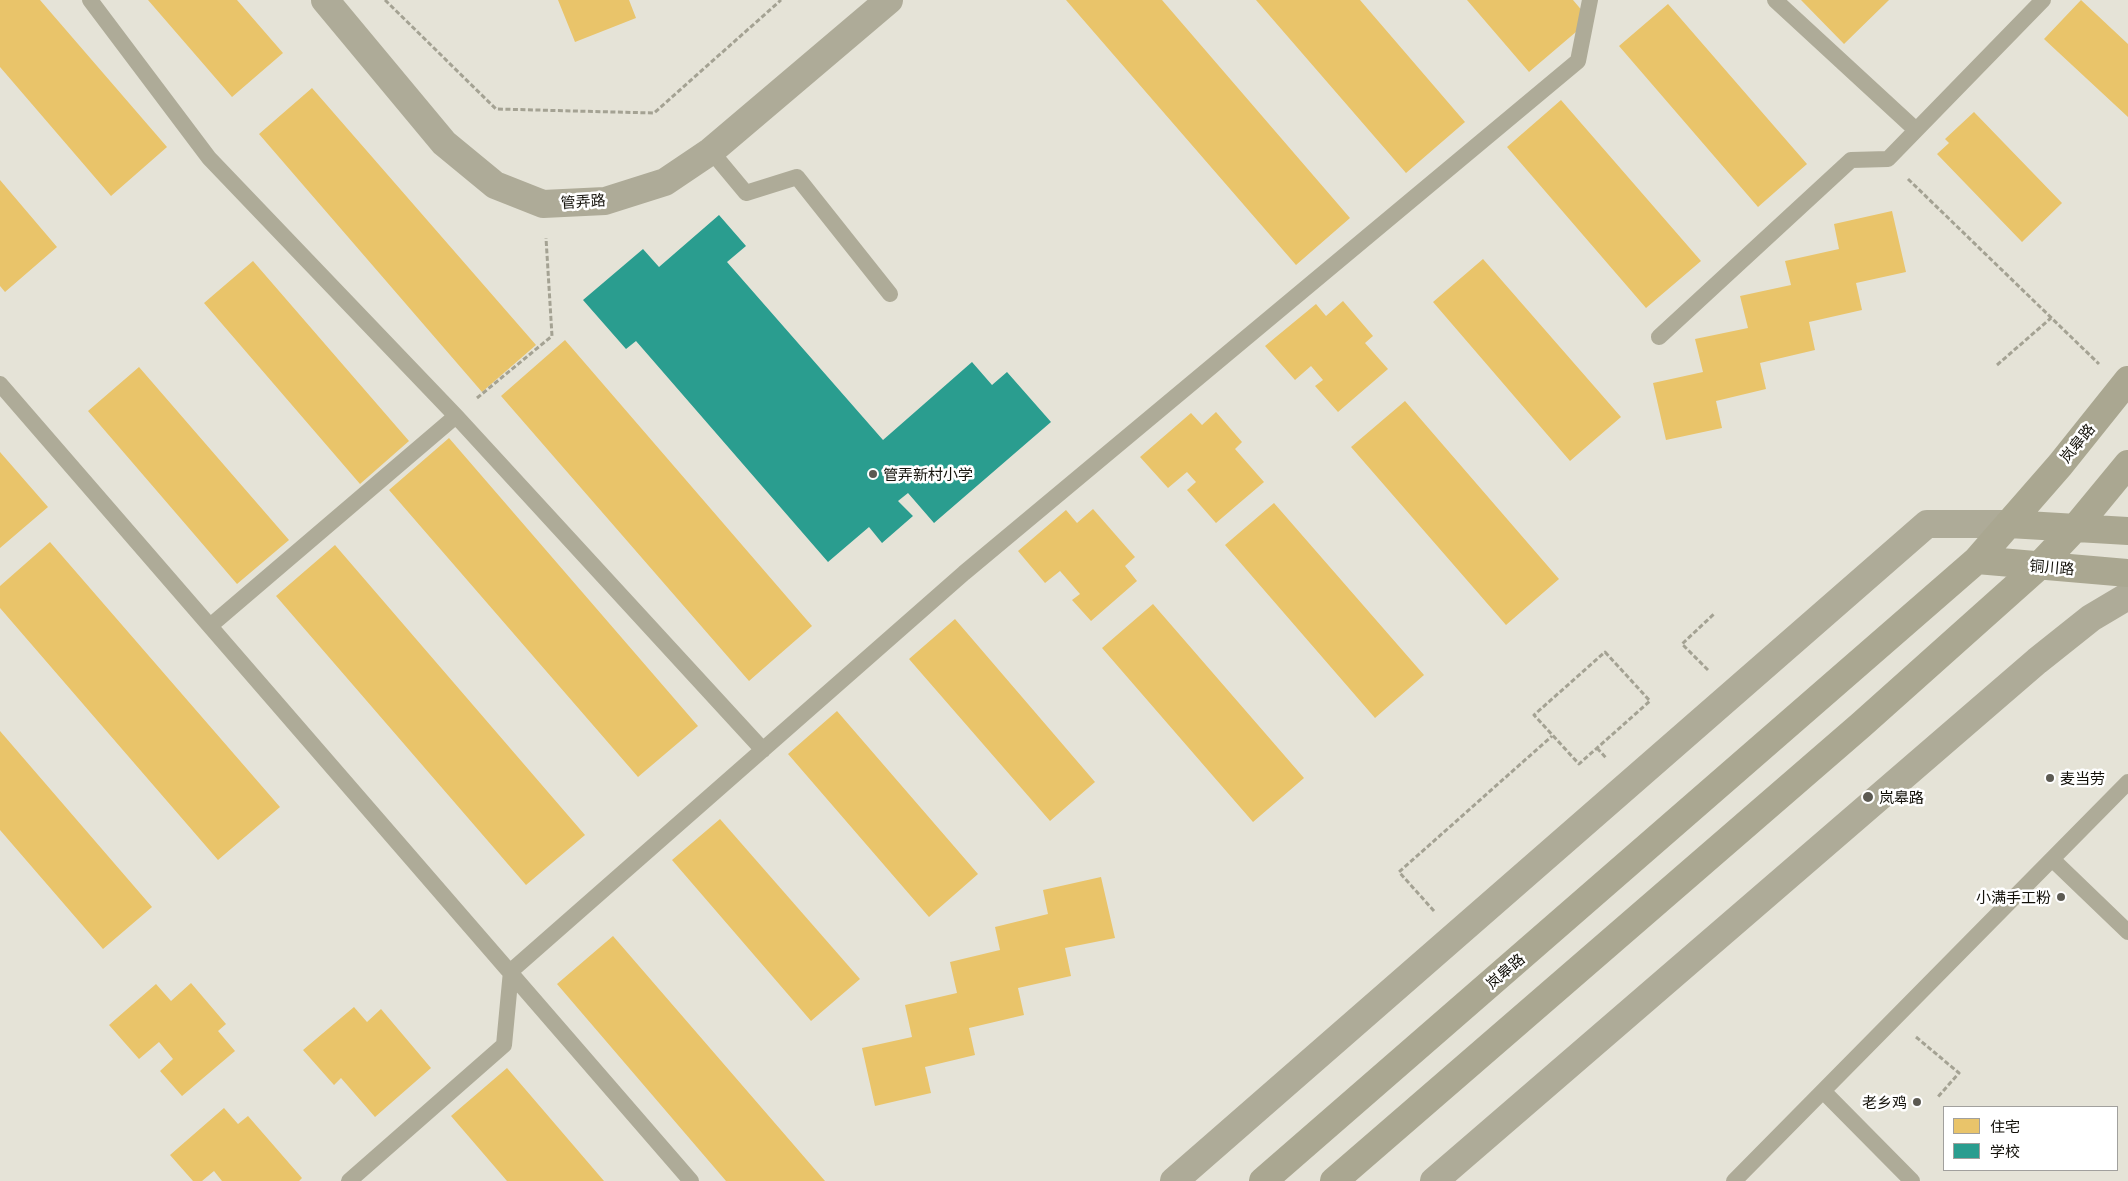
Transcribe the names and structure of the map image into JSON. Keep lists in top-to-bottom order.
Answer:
{
  "streets": {
    "main road": ["岚皋路", "铜川路"],
    "street": ["管弄路"]
  },
  "crossings": [
    ["岚皋路", "铜川路"]
  ],
  "places": [
    "管弄新村小学",
    "麦当劳",
    "岚皋路",
    "小满手工粉",
    "老乡鸡"
  ],
  "legend": ["住宅", "学校"]
}
